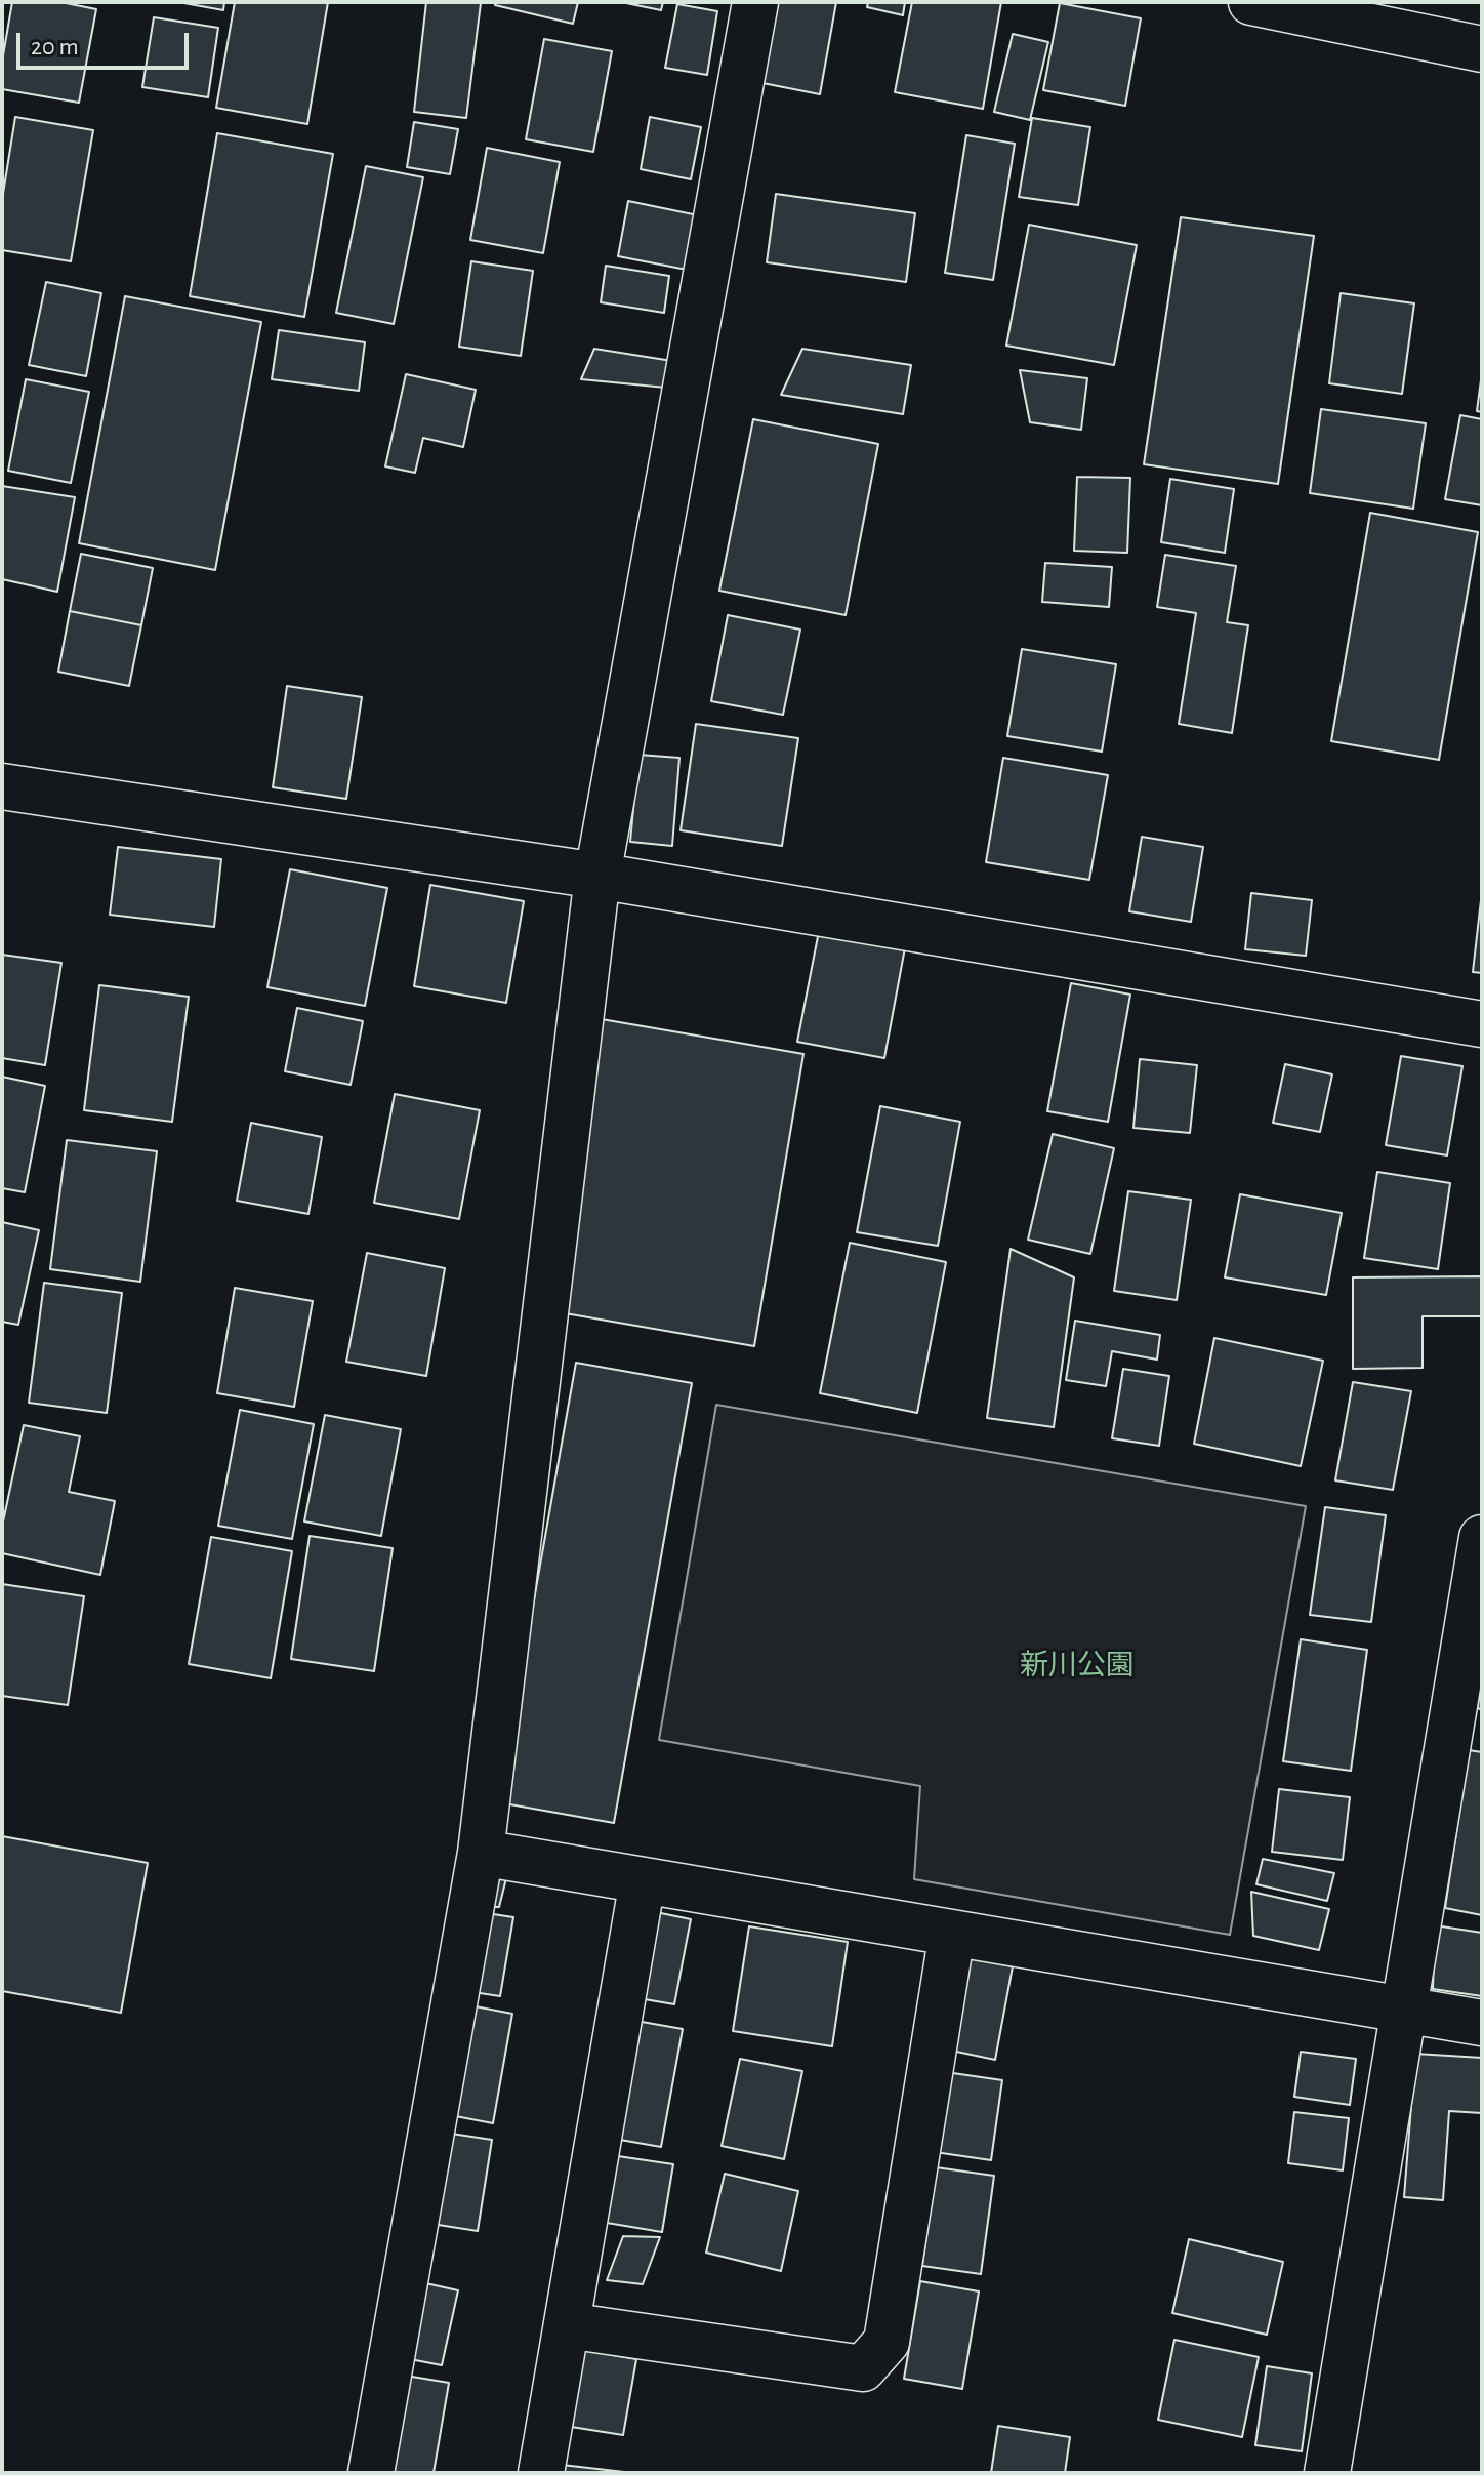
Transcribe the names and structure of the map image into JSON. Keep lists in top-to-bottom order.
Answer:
{
  "parks": ["新川公園"],
  "scale_bar": "20 m"
}
